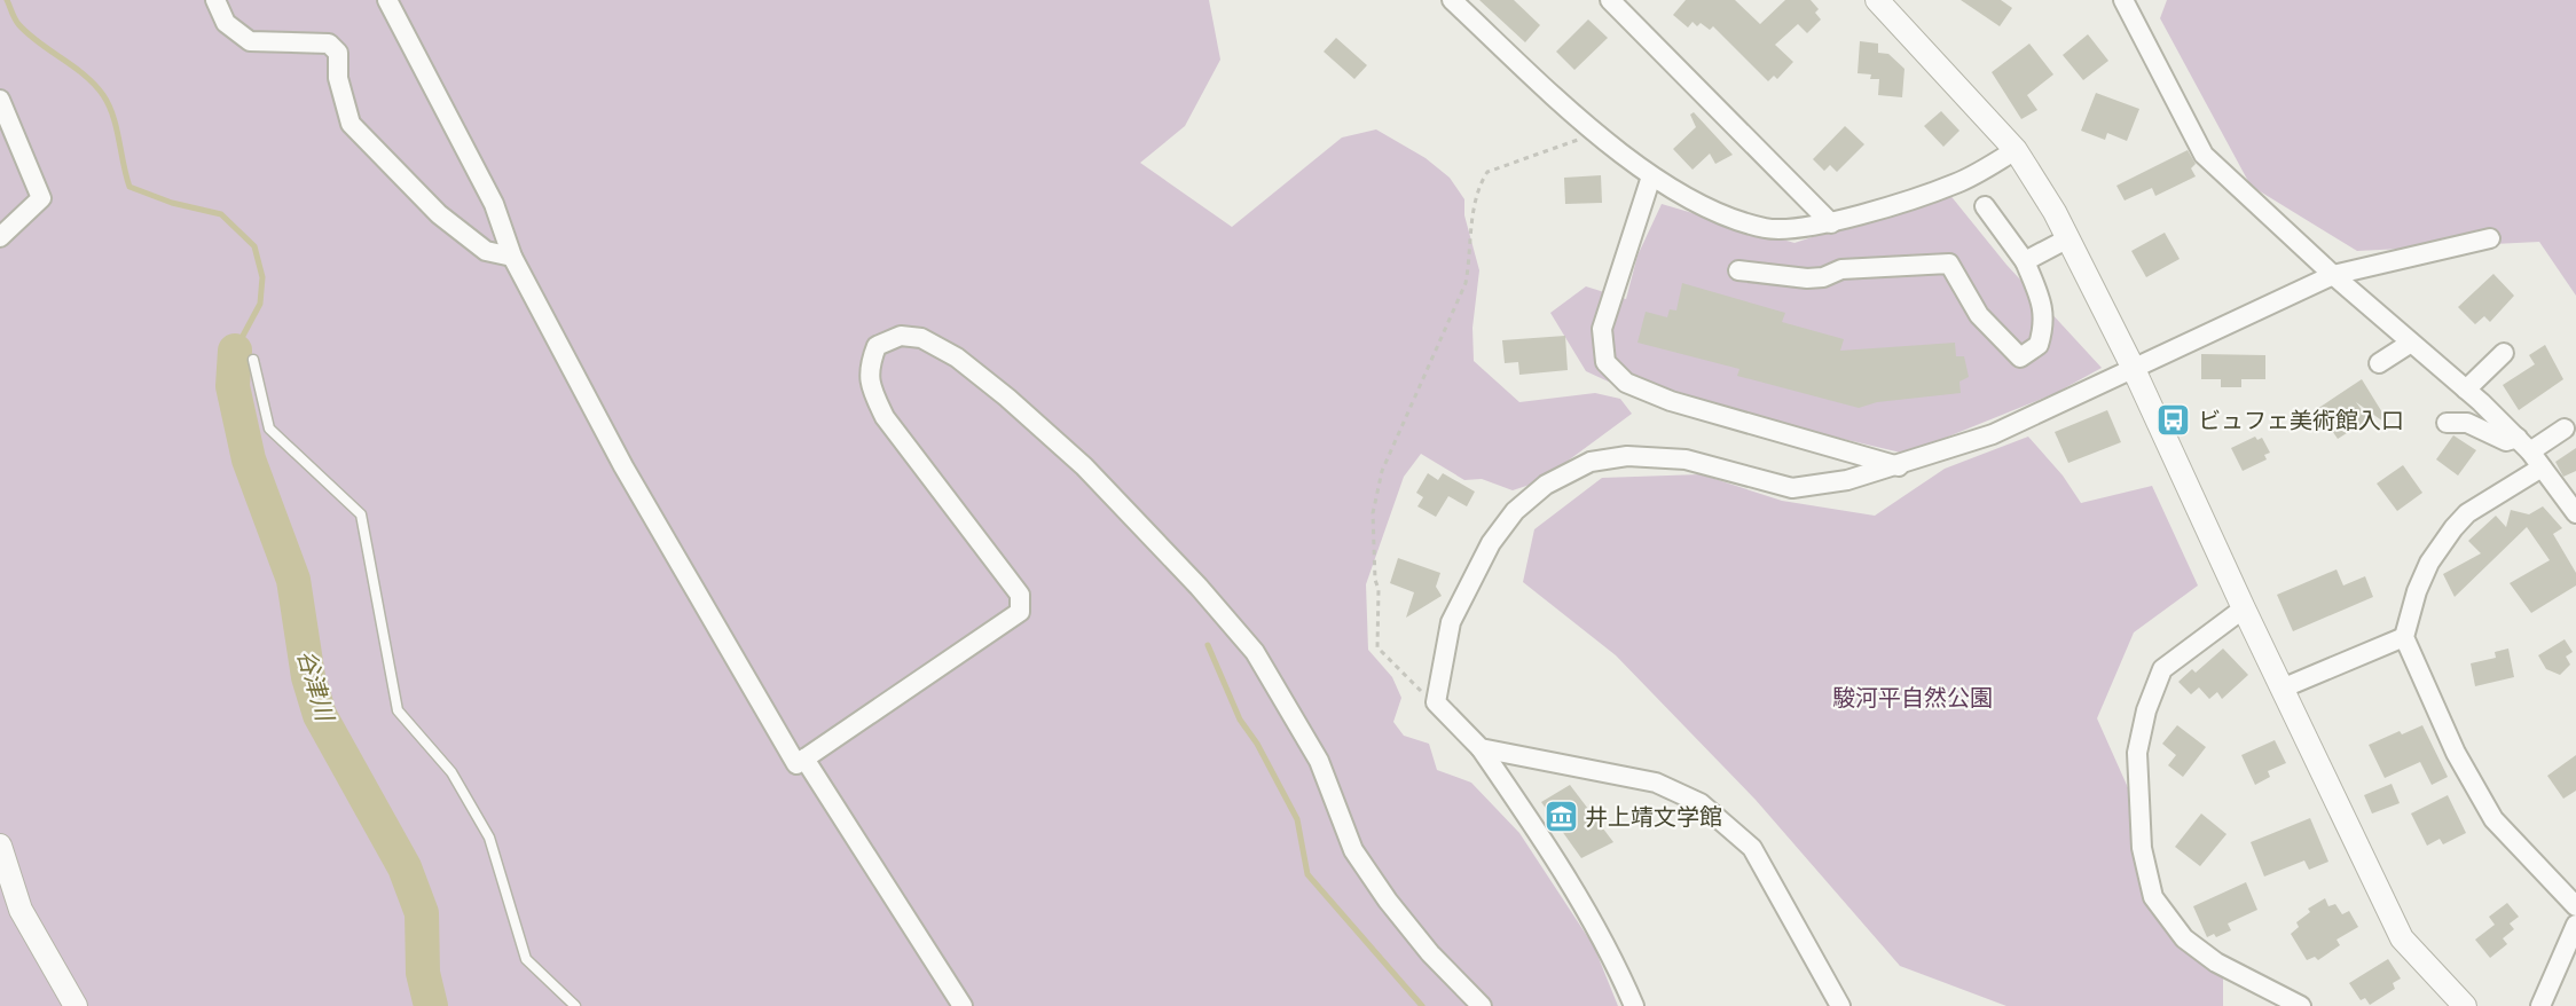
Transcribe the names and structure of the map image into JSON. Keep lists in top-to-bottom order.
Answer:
{
  "water": ["谷津川"],
  "parks": ["駿河平自然公園"],
  "places": {
    "bus stop": ["ビュフェ美術館入口"],
    "museum": ["井上靖文学館"]
  }
}
